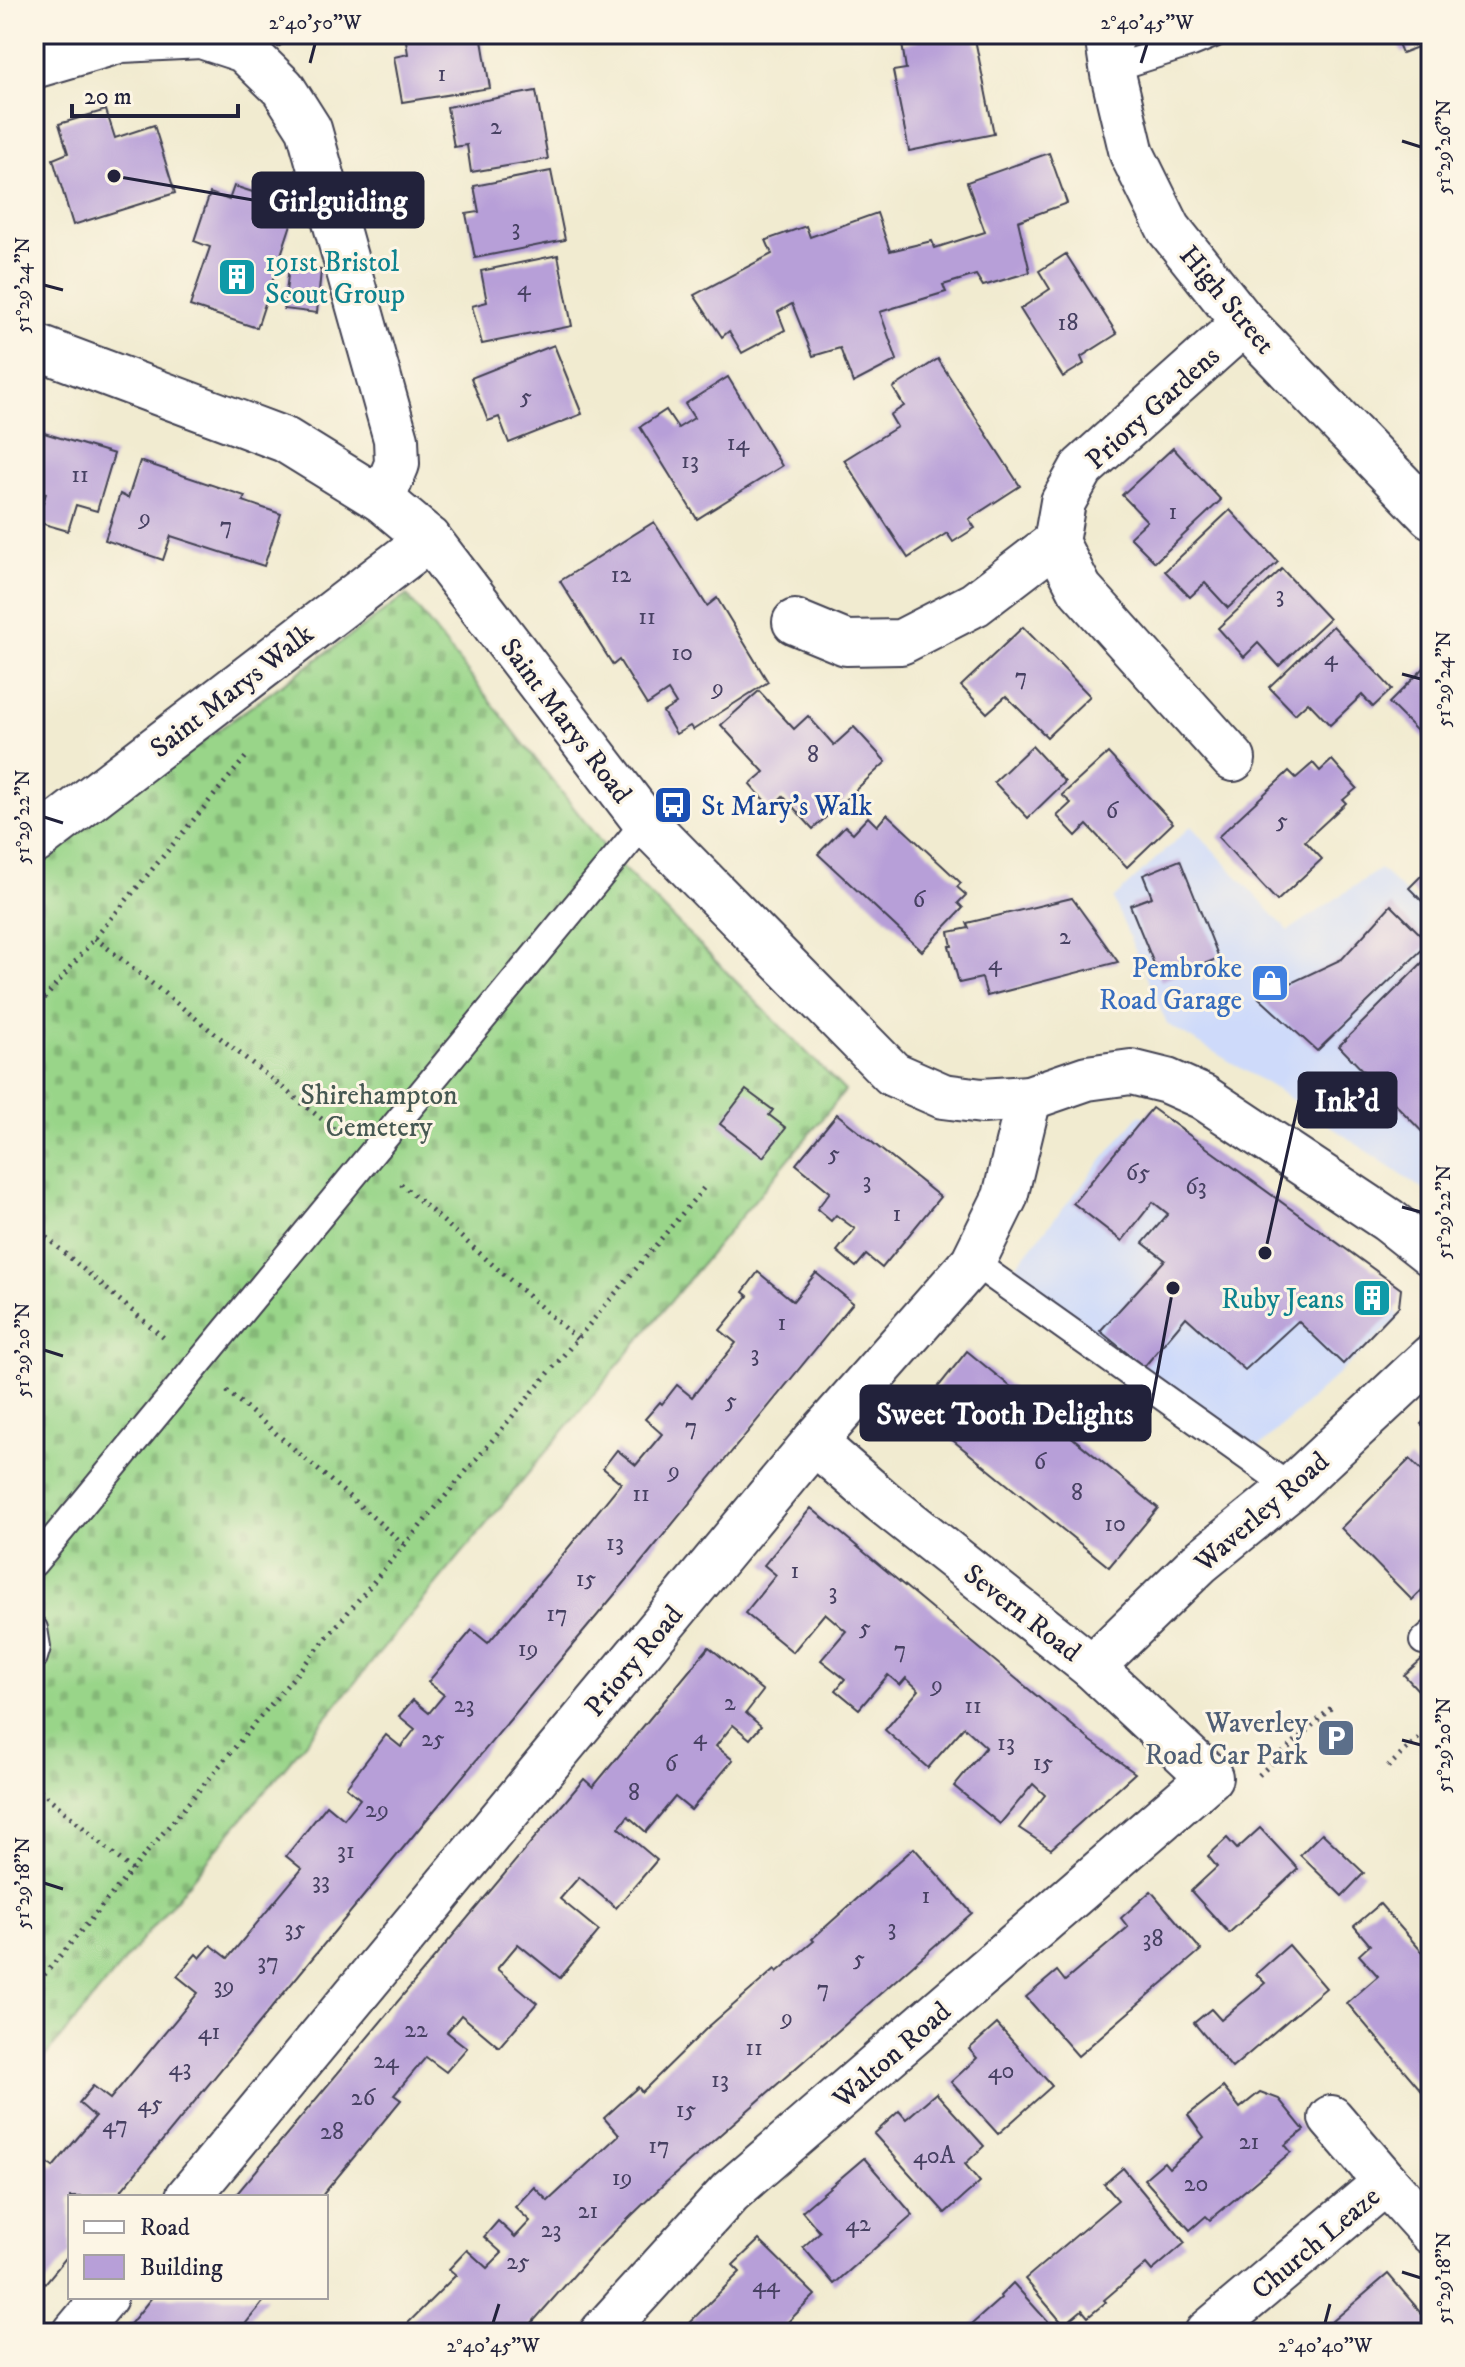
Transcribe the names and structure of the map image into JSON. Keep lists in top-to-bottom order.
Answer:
{
  "streets": {
    "street": [
      "High Street",
      "Priory Gardens",
      "Saint Marys Walk",
      "Saint Marys Road",
      "Waverley Road",
      "Severn Road",
      "Priory Road",
      "Walton Road",
      "Church Leaze"
    ]
  },
  "crossings": [
    ["High Street", "Priory Gardens"],
    ["Saint Marys Walk", "Saint Marys Road"],
    ["Saint Marys Road", "Priory Road"],
    ["Waverley Road", "Severn Road"],
    ["Severn Road", "Priory Road"],
    ["Severn Road", "Walton Road"]
  ],
  "parks": ["Shirehampton Cemetery"],
  "places": {
    "other": ["Girlguiding", "Ink'd", "Sweet Tooth Delights"],
    "building": ["191st Bristol Scout Group", "Ruby Jeans"],
    "bus stop": ["St Mary's Walk"],
    "shop": ["Pembroke Road Garage"],
    "parking": ["Waverley Road Car Park"]
  },
  "house_numbers": [
    "1",
    "2",
    "3",
    "4",
    "18",
    "5",
    "14",
    "13",
    "11",
    "1",
    "9",
    "7",
    "12",
    "3",
    "11",
    "10",
    "4",
    "7",
    "9",
    "8",
    "6",
    "5",
    "6",
    "2",
    "4",
    "5",
    "65",
    "3",
    "63",
    "1",
    "1",
    "3",
    "5",
    "7",
    "6",
    "9",
    "8",
    "11",
    "10",
    "13",
    "1",
    "15",
    "3",
    "17",
    "5",
    "19",
    "7",
    "9",
    "2",
    "23",
    "11",
    "4",
    "25",
    "13",
    "15",
    "6",
    "8",
    "29",
    "31",
    "33",
    "1",
    "3",
    "35",
    "38",
    "5",
    "37",
    "39",
    "7",
    "9",
    "22",
    "41",
    "11",
    "24",
    "43",
    "40",
    "13",
    "26",
    "45",
    "15",
    "47",
    "28",
    "21",
    "17",
    "40A",
    "19",
    "20",
    "21",
    "42",
    "23",
    "25",
    "44"
  ],
  "legend": ["Road", "Building"],
  "scale_bar": "20 m",
  "coordinates": [
    "2°40'50\"W",
    "2°40'45\"W",
    "51°29'26\"N",
    "51°29'24\"N",
    "51°29'22\"N",
    "51°29'20\"N",
    "51°29'18\"N",
    "2°40'40\"W"
  ]
}
